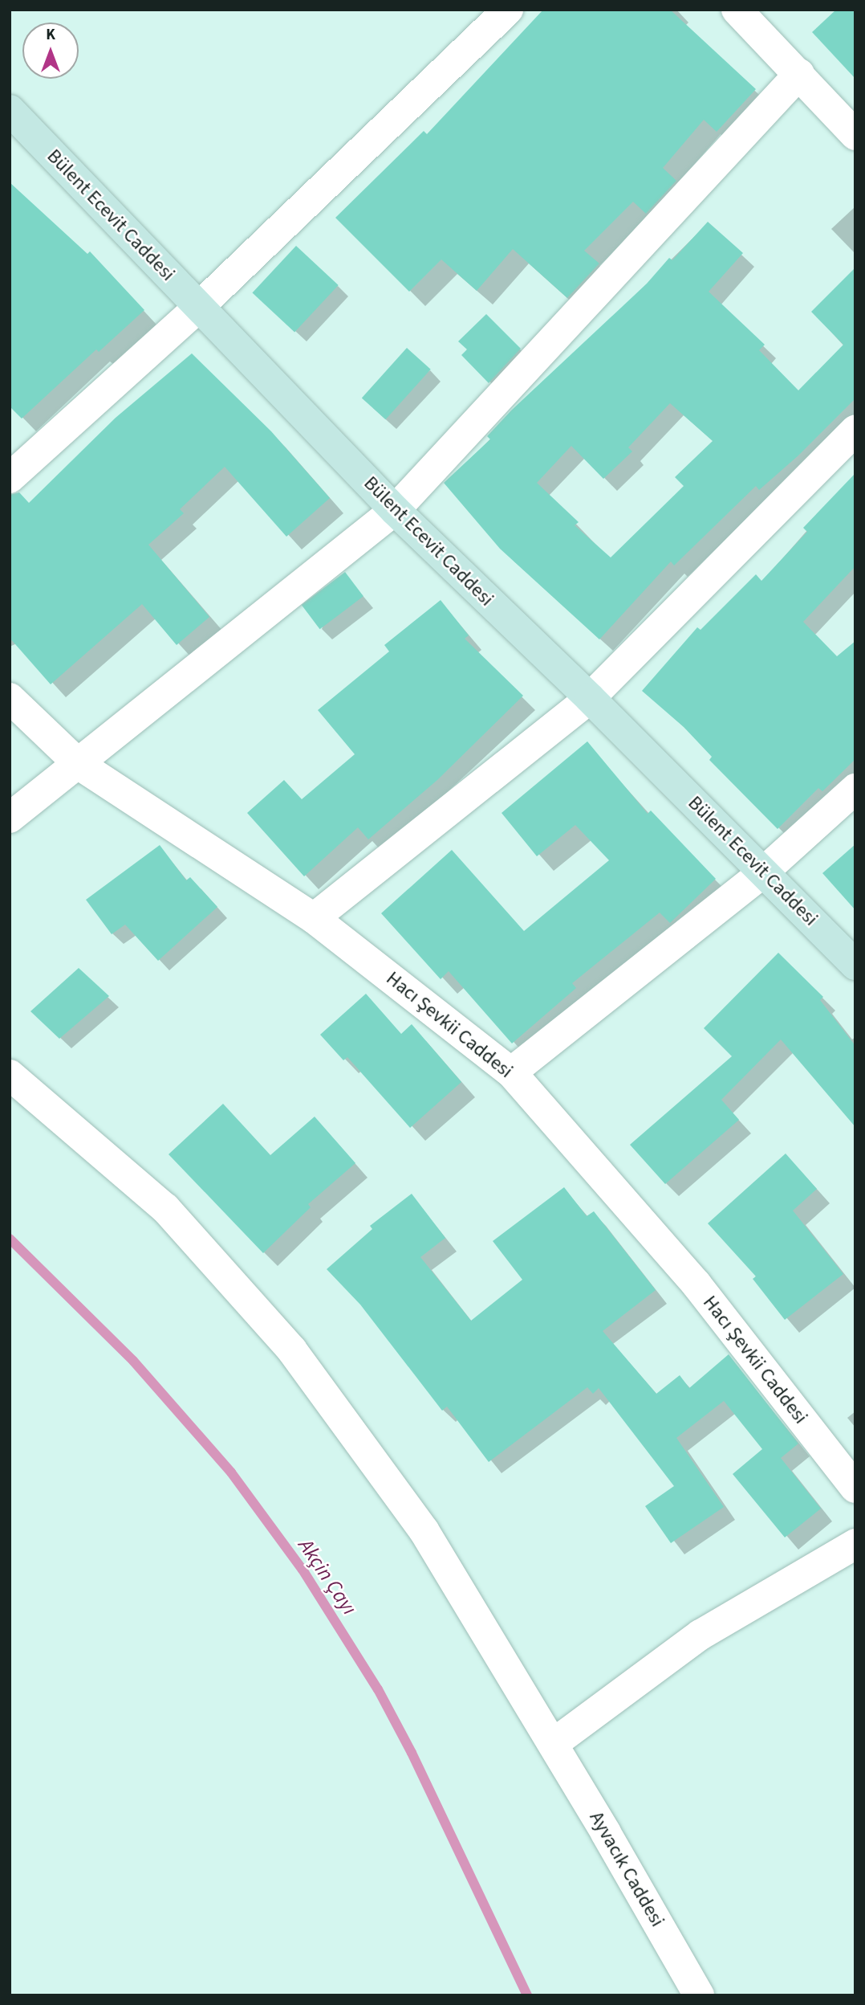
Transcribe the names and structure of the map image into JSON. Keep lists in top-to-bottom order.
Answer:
{
  "streets": {
    "main road": ["Bülent Ecevit Caddesi"],
    "street": ["Hacı Şevkii Caddesi", "Ayvacık Caddesi"]
  },
  "water": ["Akçin Çayı"],
  "north": "top"
}
